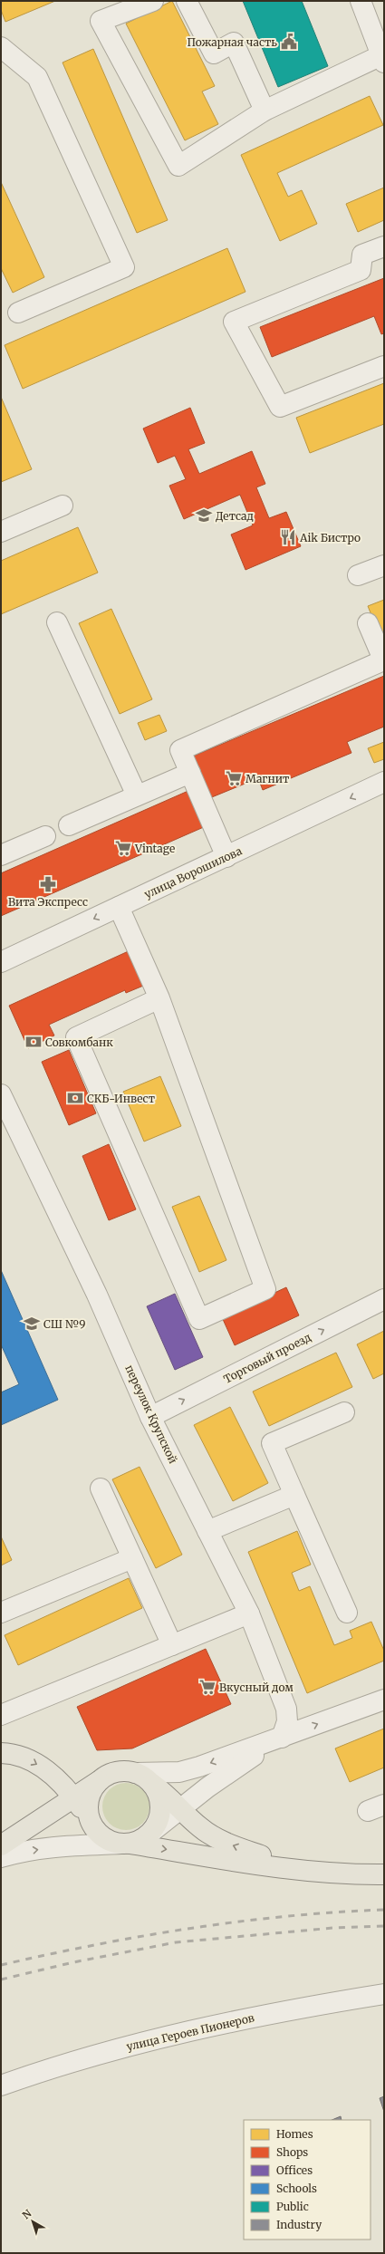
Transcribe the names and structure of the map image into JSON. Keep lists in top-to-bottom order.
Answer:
{
  "streets": {
    "street": [
      "улица Ворошилова",
      "Торговый проезд",
      "переулок Крупской",
      "улица Героев Пионеров"
    ]
  },
  "crossings": [
    ["Торговый проезд", "переулок Крупской"]
  ],
  "places": {
    "public building": ["Пожарная часть"],
    "school or university": ["Детсад", "СШ №9"],
    "restaurant": ["Aik Бистро"],
    "supermarket": ["Магнит", "Vintage", "Вкусный дом"],
    "pharmacy": ["Вита Экспресс"],
    "bank": ["Совкомбанк", "СКБ-Инвест"]
  },
  "legend": [
    "Homes",
    "Shops",
    "Offices",
    "Schools",
    "Public",
    "Industry"
  ],
  "north": "top left"
}
